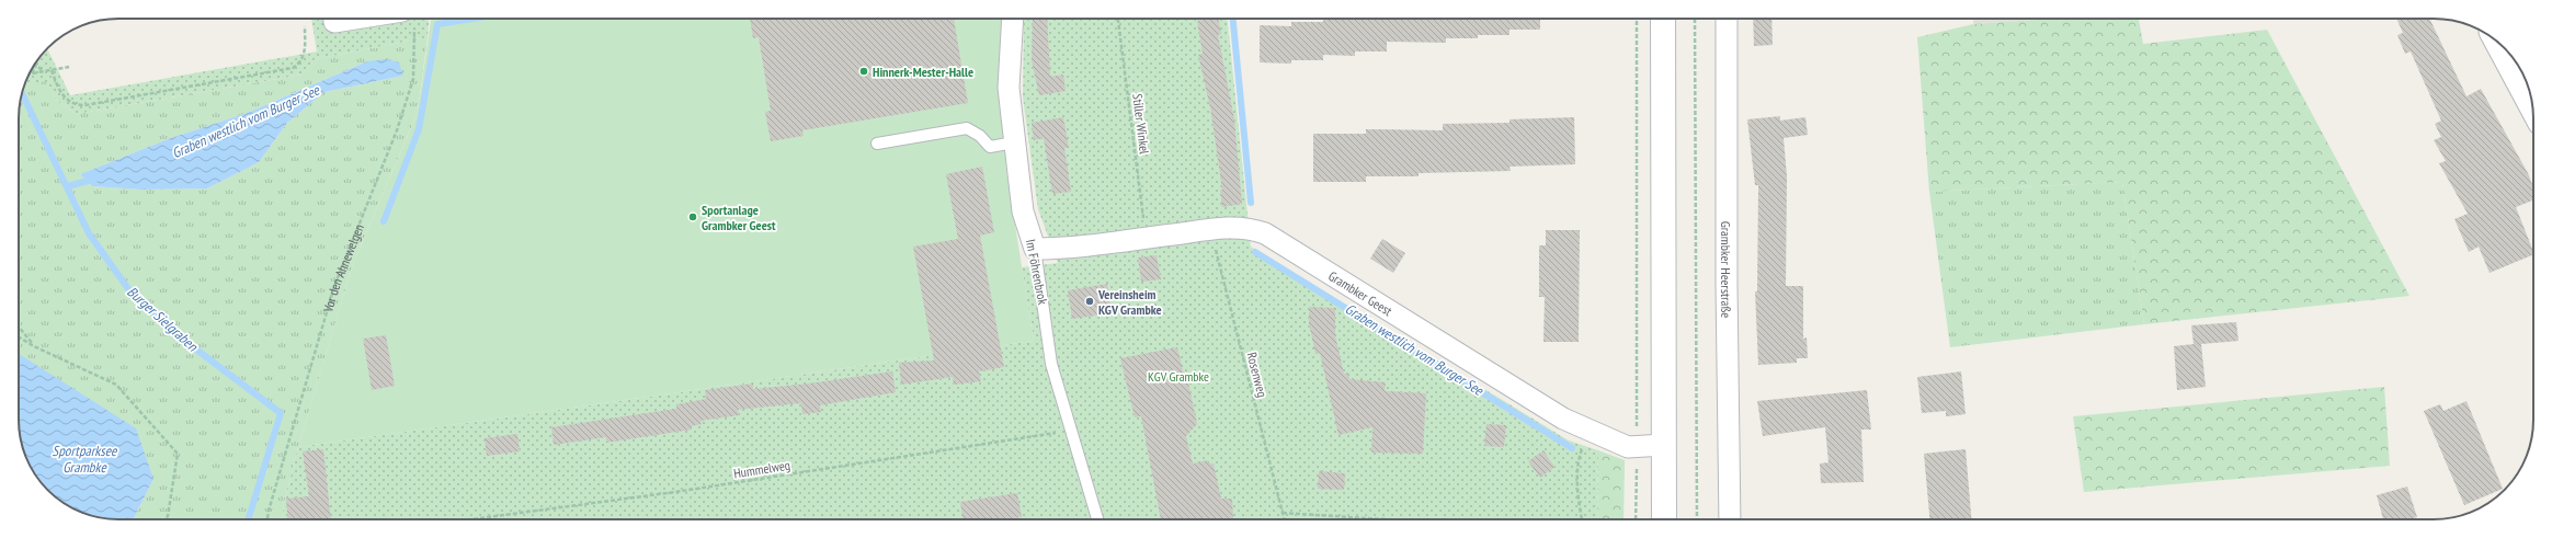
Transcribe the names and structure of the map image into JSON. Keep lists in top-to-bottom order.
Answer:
{
  "streets": {
    "street": ["Grambker Heerstraße", "Im Föhrenbrok", "Grambker Geest"],
    "path": [
      "Stiller Winkel",
      "Vor den Ahnewelgen",
      "Rosenweg",
      "Hummelweg"
    ]
  },
  "crossings": [
    ["Stiller Winkel", "Grambker Geest"],
    ["Im Föhrenbrok", "Grambker Geest"],
    ["Im Föhrenbrok", "Hummelweg"],
    ["Grambker Geest", "Rosenweg"]
  ],
  "water": ["Graben westlich vom Burger See", "Burger Sielgraben", "Sportparksee Grambke"],
  "parks": ["KGV Grambke"],
  "places": ["Hinnerk-Mester-Halle", "Sportanlage Grambker Geest", "Vereinsheim KGV Grambke"]
}
